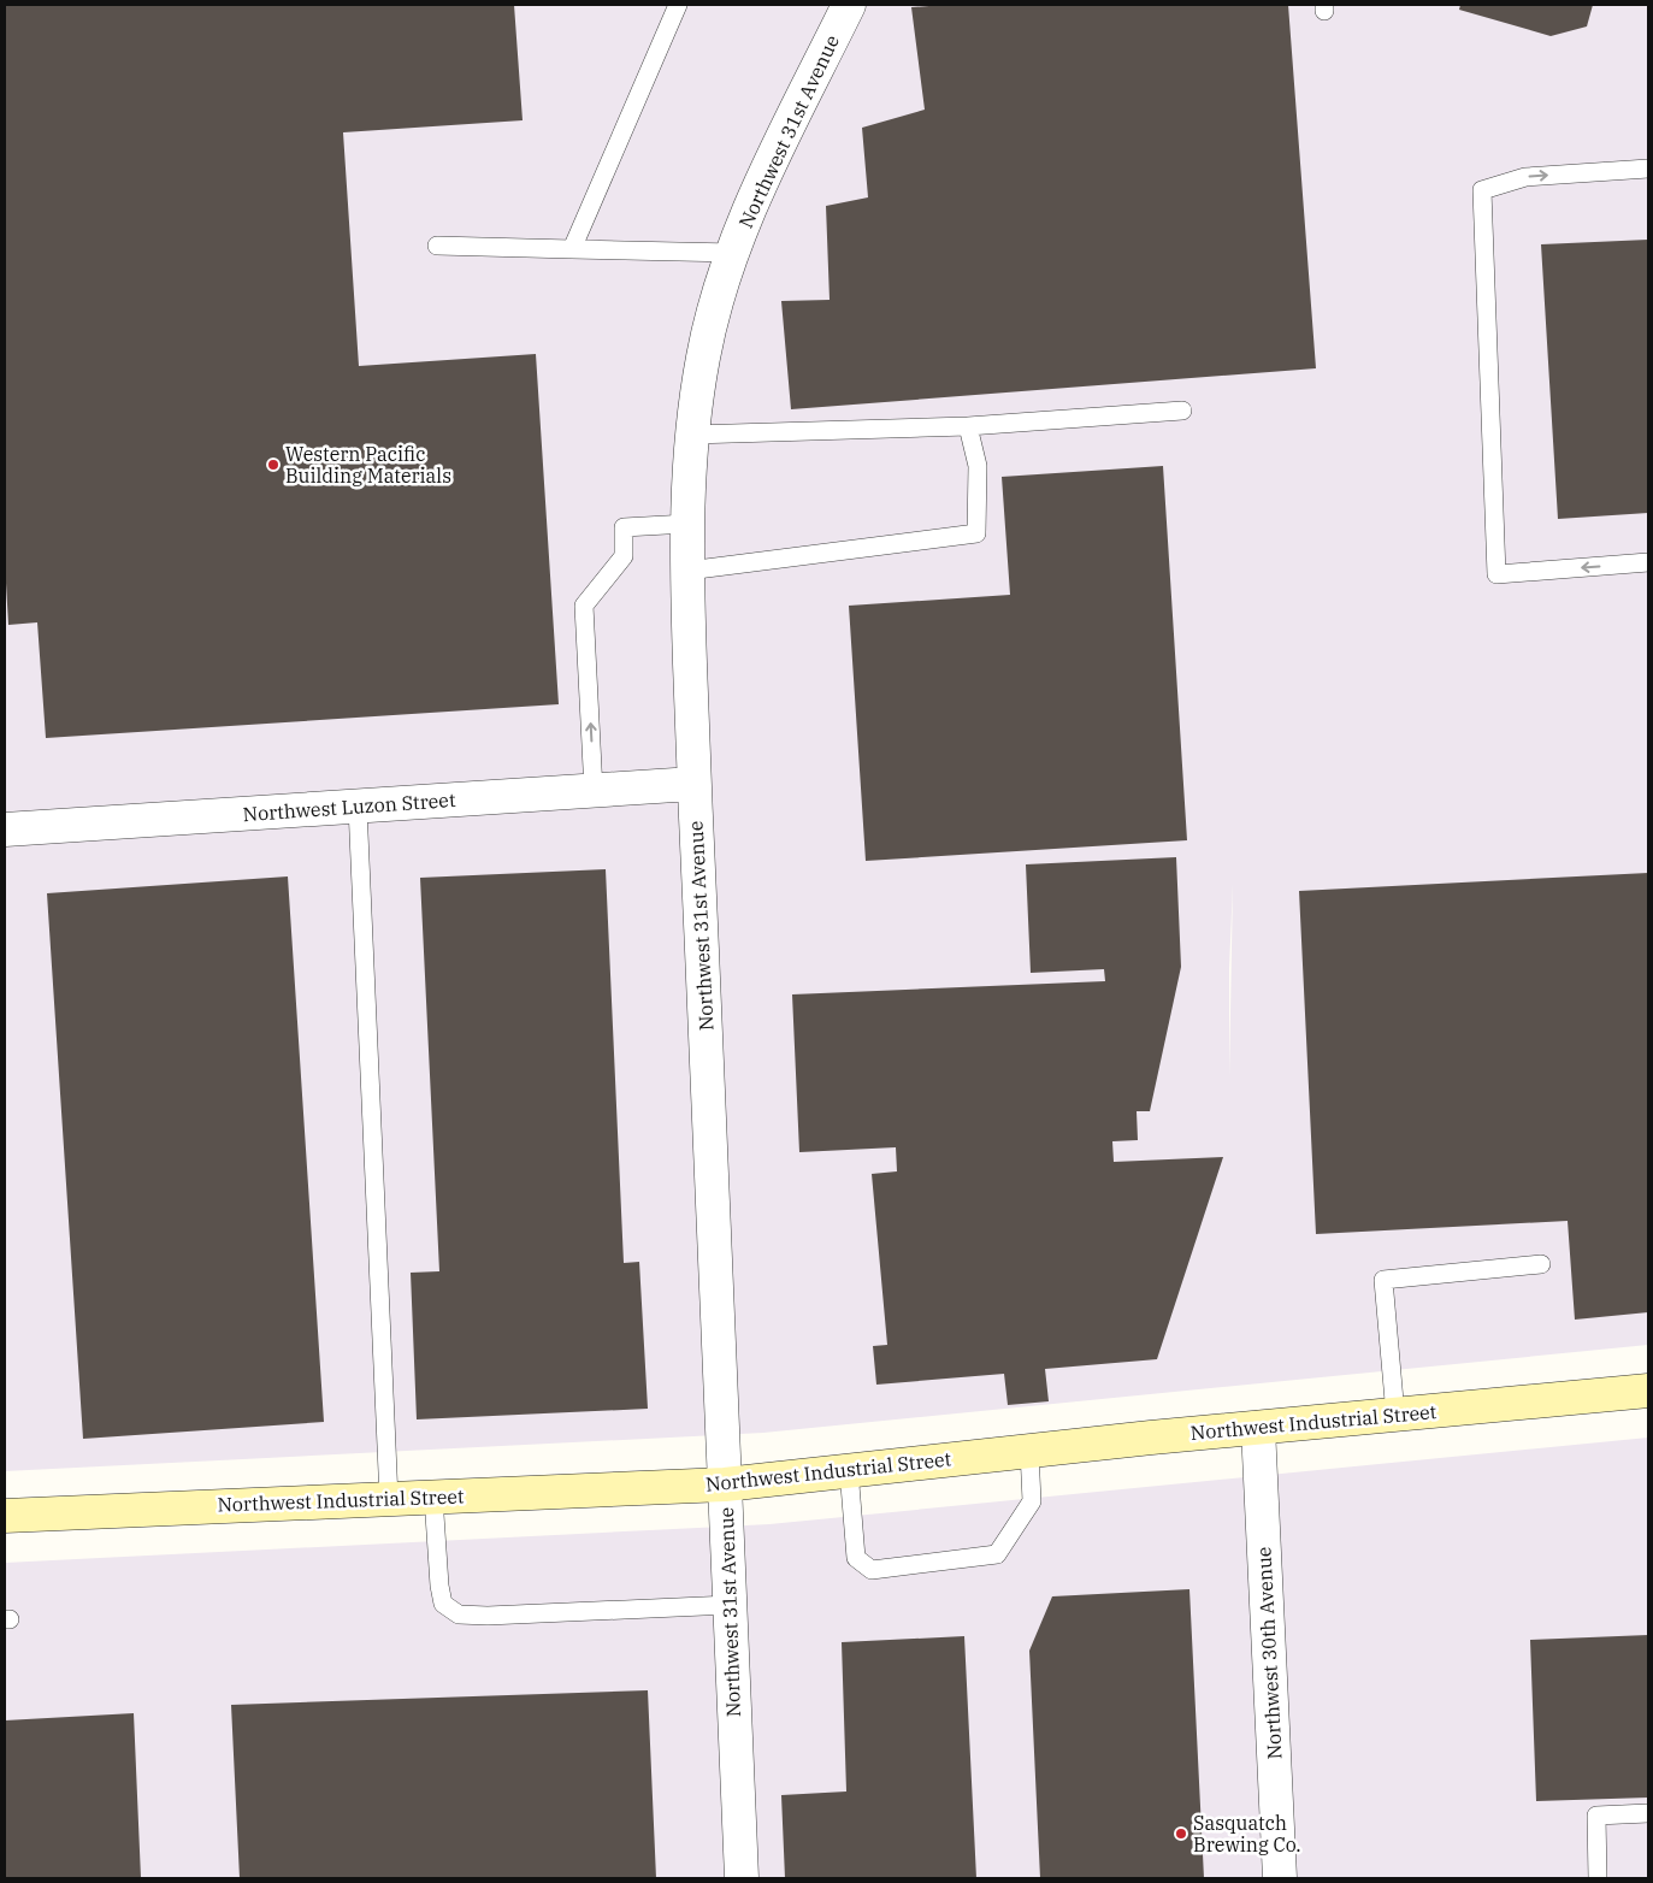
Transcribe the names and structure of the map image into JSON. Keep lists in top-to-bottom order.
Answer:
{
  "streets": {
    "street": [
      "Northwest 31st Avenue",
      "Northwest Luzon Street",
      "Northwest Industrial Street",
      "Northwest 30th Avenue"
    ]
  },
  "crossings": [
    ["Northwest 31st Avenue", "Northwest Luzon Street"],
    ["Northwest 31st Avenue", "Northwest Industrial Street"],
    ["Northwest Industrial Street", "Northwest 30th Avenue"]
  ],
  "places": ["Western Pacific Building Materials", "Sasquatch Brewing Co."]
}
